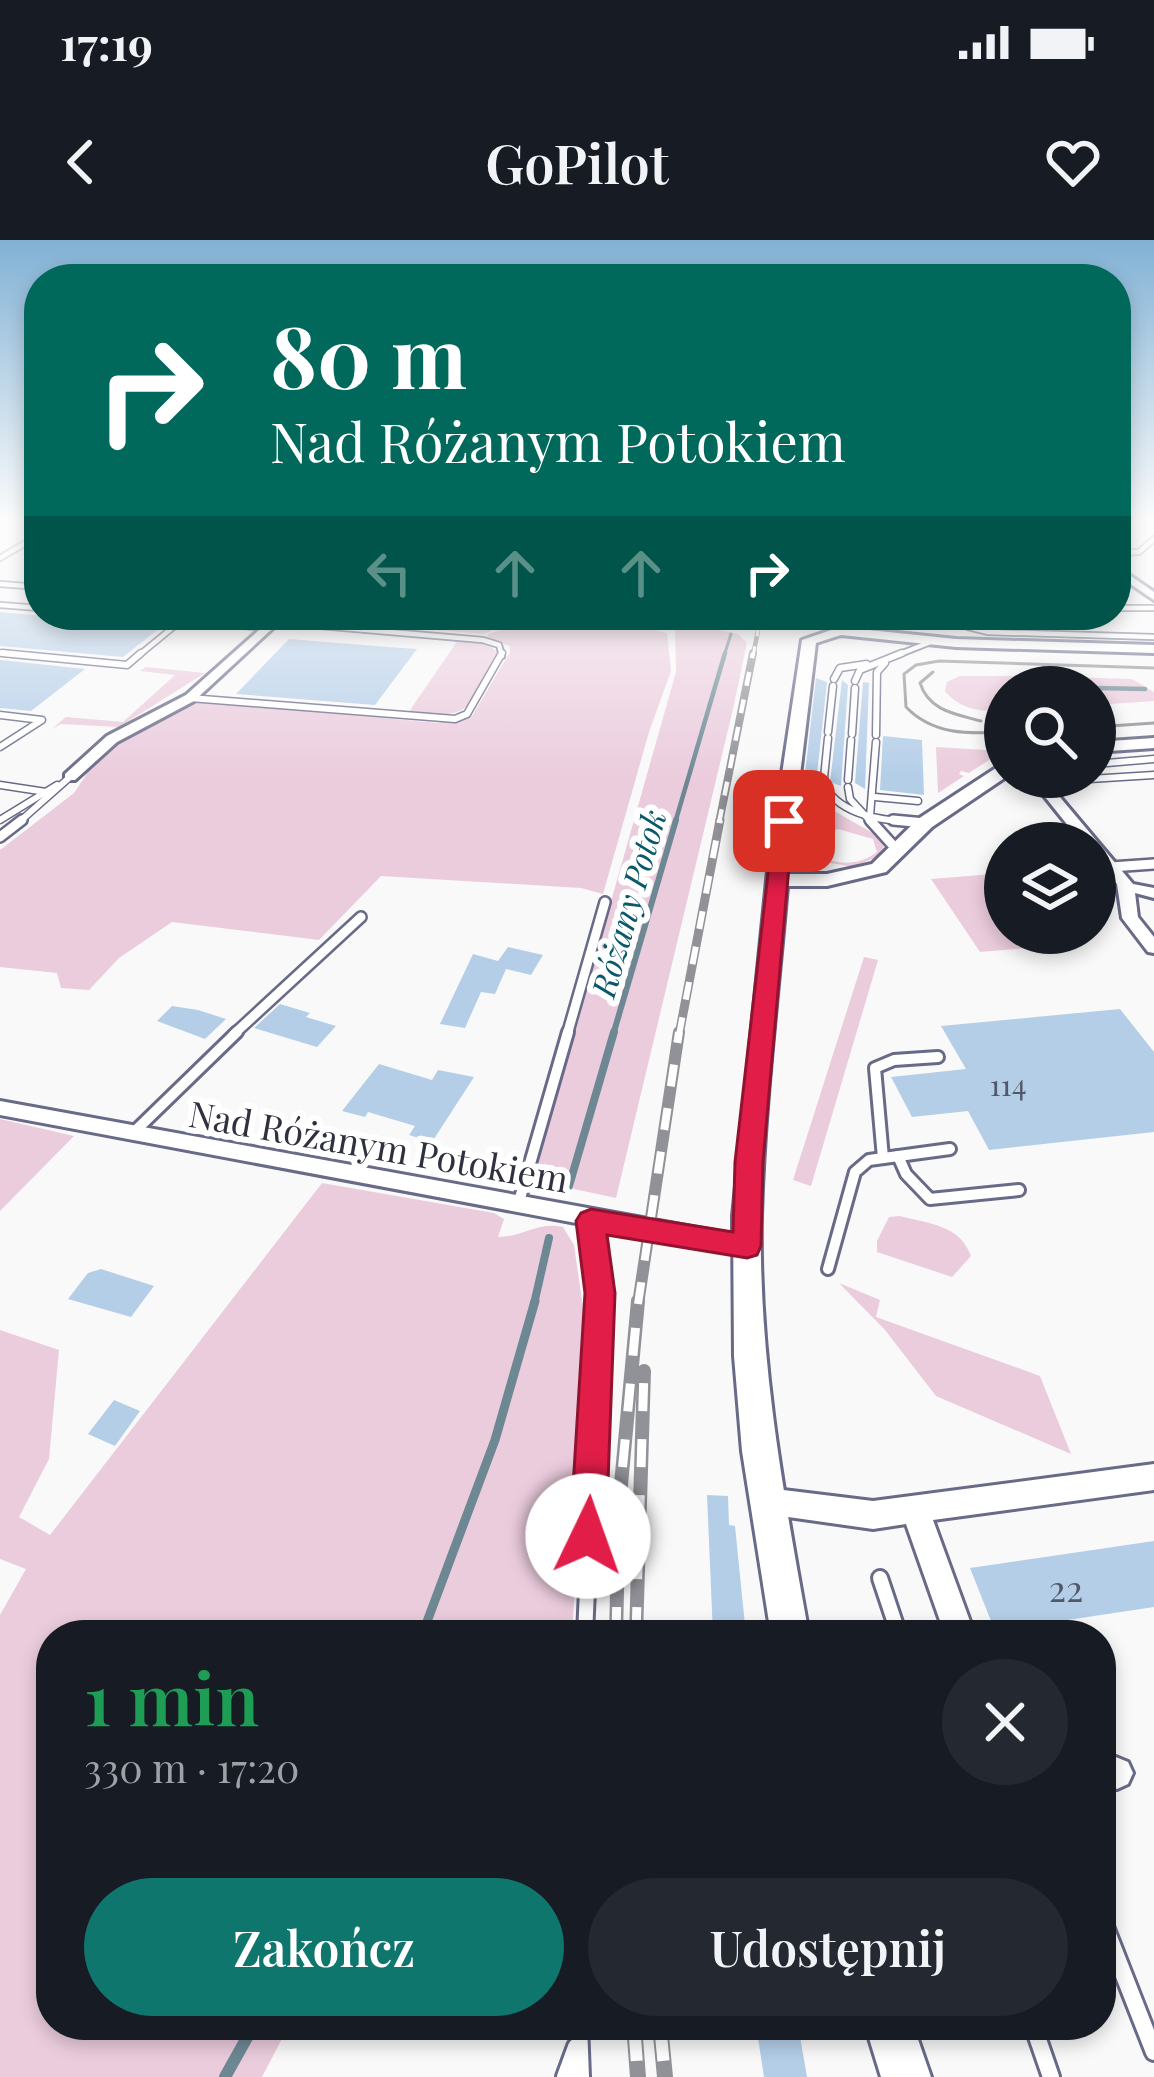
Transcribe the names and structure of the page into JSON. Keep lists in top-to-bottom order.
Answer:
{
  "streets": {
    "street": ["Nad Różanym Potokiem"]
  },
  "water": ["Różany Potok"],
  "house_numbers": ["114", "22"],
  "page": {
    "status": "17:19",
    "header": "GoPilot",
    "turn": ["80 m", "Nad Różanym Potokiem"],
    "heading": ["1 min", "330 m · 17:20"],
    "buttons": ["Zakończ", "Udostępnij"]
  }
}
